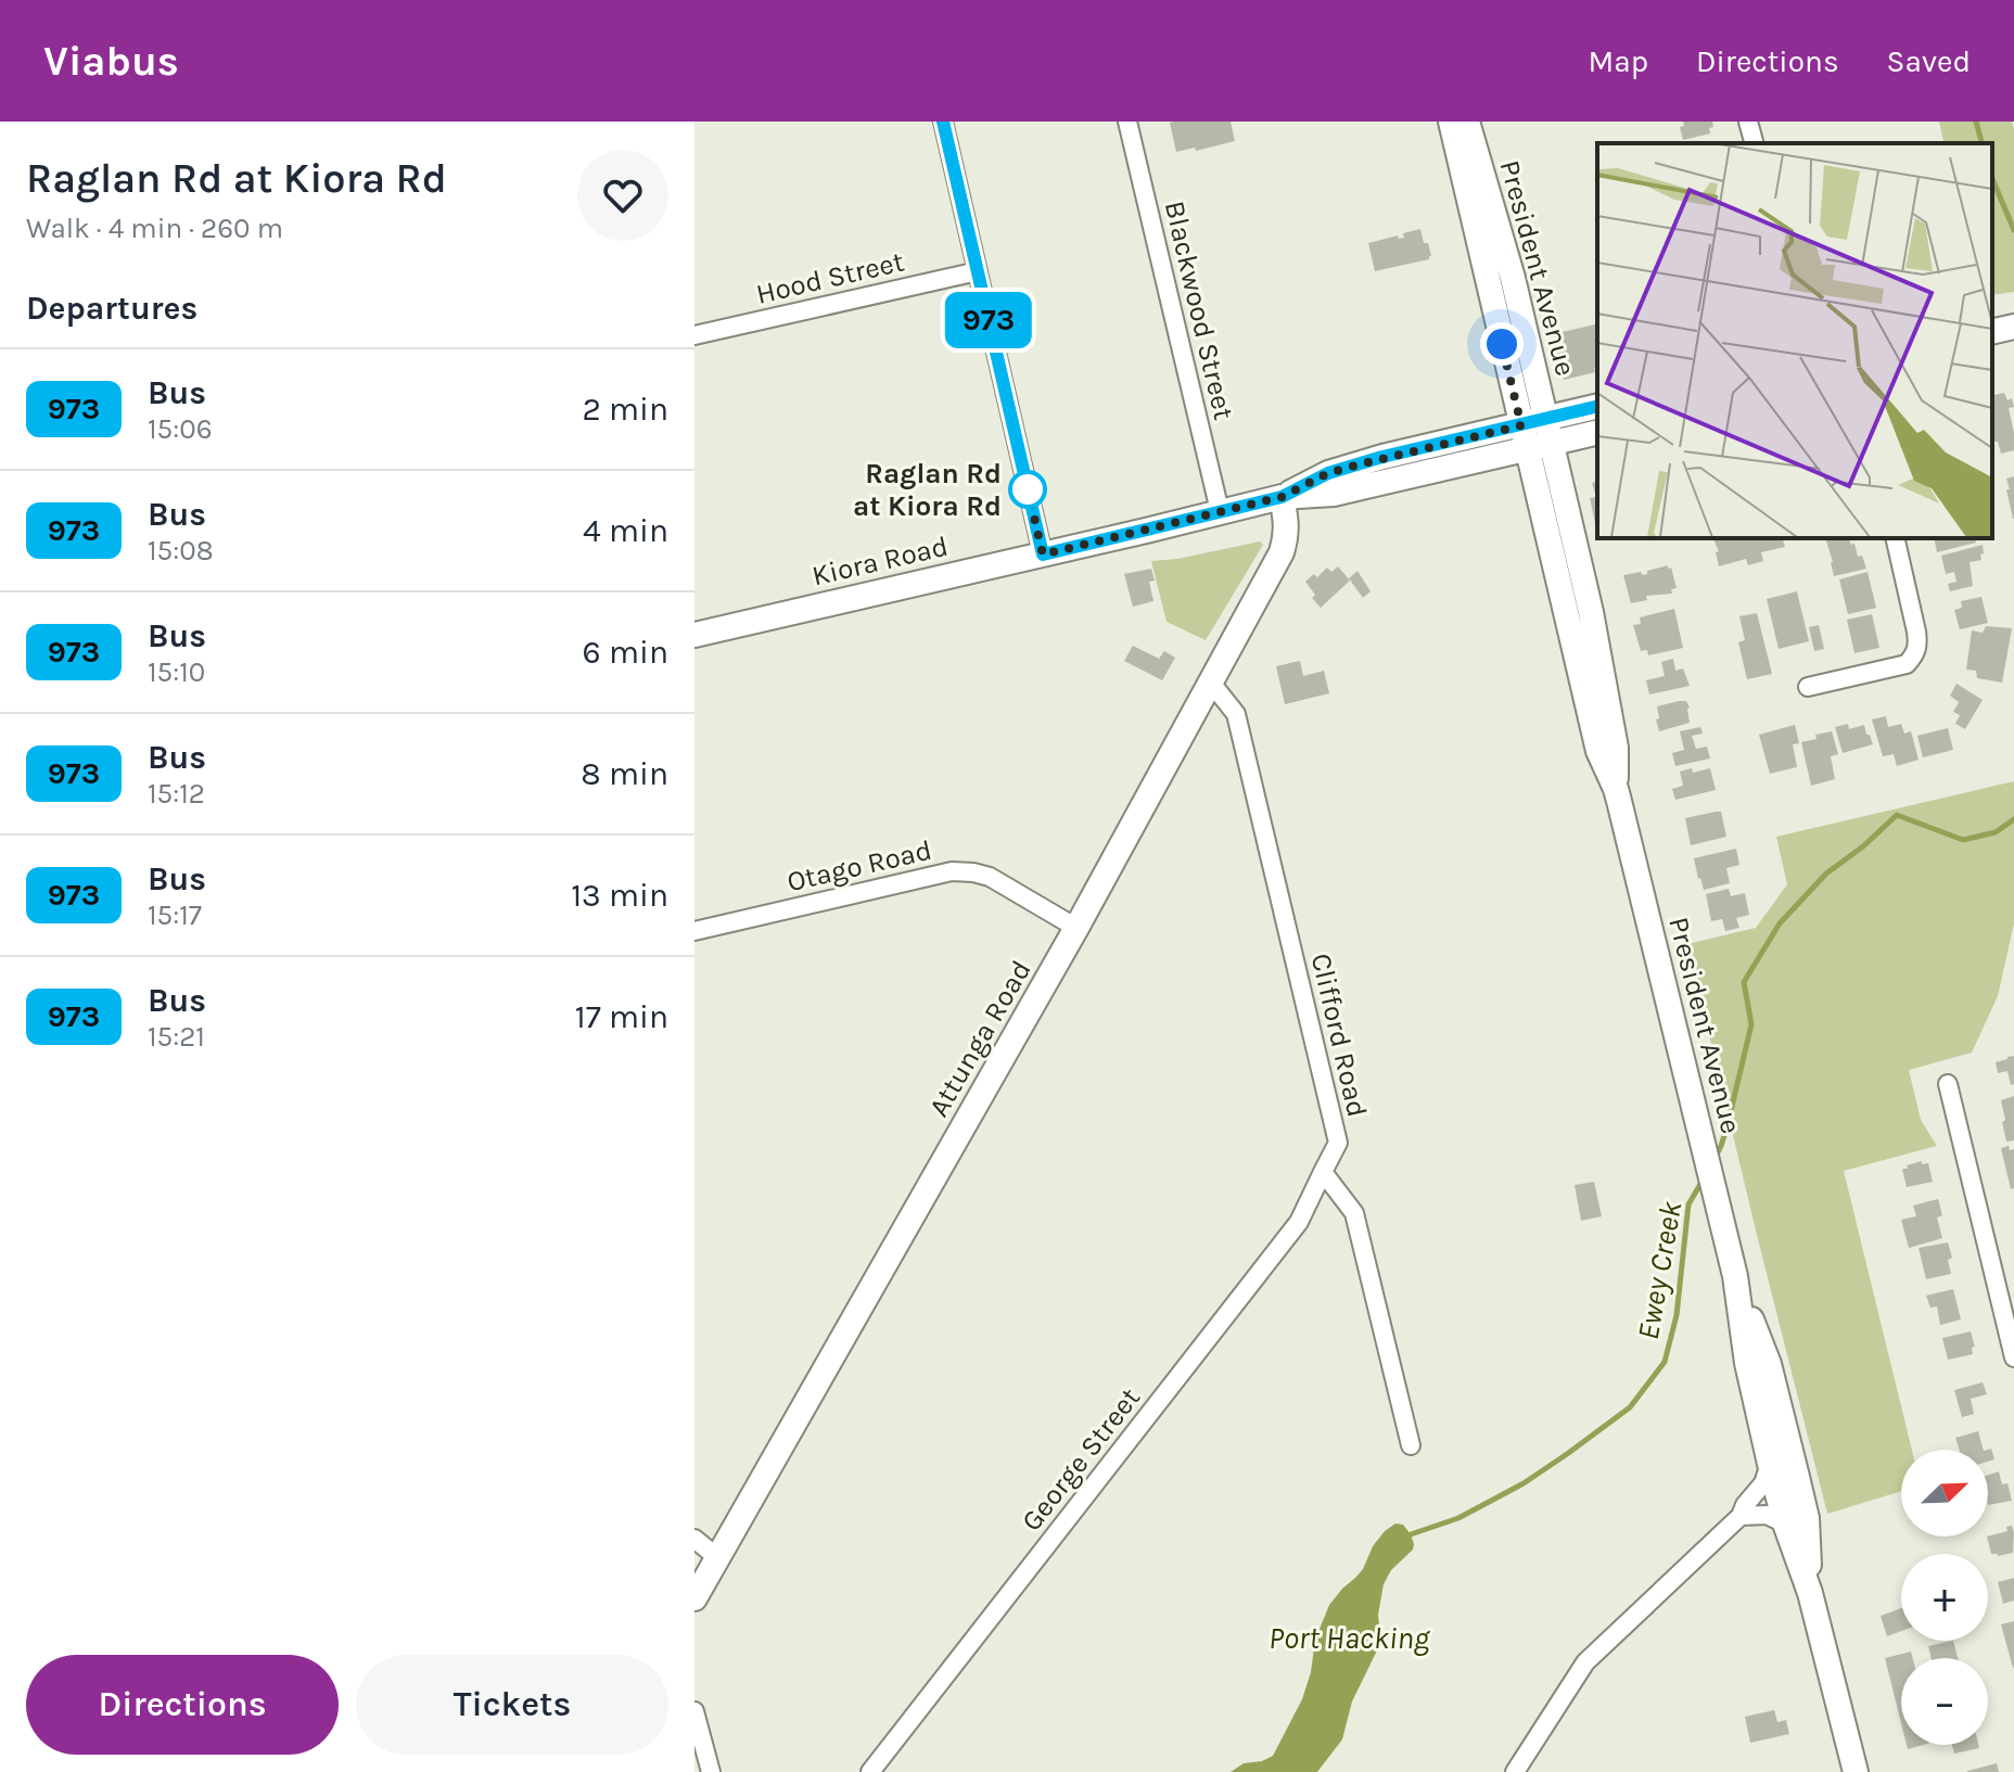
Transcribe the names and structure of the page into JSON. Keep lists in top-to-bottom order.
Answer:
{
  "streets": {
    "main road": ["President Avenue", "Kiora Road", "Attunga Road"],
    "street": [
      "Hood Street",
      "Blackwood Street",
      "Otago Road",
      "Clifford Road",
      "George Street"
    ]
  },
  "crossings": [
    ["President Avenue", "Kiora Road"],
    ["Blackwood Street", "Kiora Road"],
    ["Kiora Road", "Attunga Road"],
    ["Otago Road", "Attunga Road"],
    ["Clifford Road", "Attunga Road"],
    ["Clifford Road", "George Street"]
  ],
  "water": ["Ewey Creek", "Port Hacking"],
  "places": ["Raglan Rd at Kiora Rd"],
  "lines": ["bus line 973"],
  "north": "top right",
  "page": {
    "header": "Viabus",
    "nav": ["Map", "Directions", "Saved"],
    "heading": [
      ["Raglan Rd at Kiora Rd", "Walk · 4 min · 260 m"],
      "Departures"
    ],
    "on_map": "973",
    "list": [
      {
        "mark": "973",
        "name": "Bus",
        "note": "15:06",
        "value": "2 min"
      },
      {
        "mark": "973",
        "name": "Bus",
        "note": "15:08",
        "value": "4 min"
      },
      {
        "mark": "973",
        "name": "Bus",
        "note": "15:10",
        "value": "6 min"
      },
      {
        "mark": "973",
        "name": "Bus",
        "note": "15:12",
        "value": "8 min"
      },
      {
        "mark": "973",
        "name": "Bus",
        "note": "15:17",
        "value": "13 min"
      },
      {
        "mark": "973",
        "name": "Bus",
        "note": "15:21",
        "value": "17 min"
      }
    ],
    "map_buttons": ["+", "−"],
    "buttons": ["Directions", "Tickets"]
  }
}
